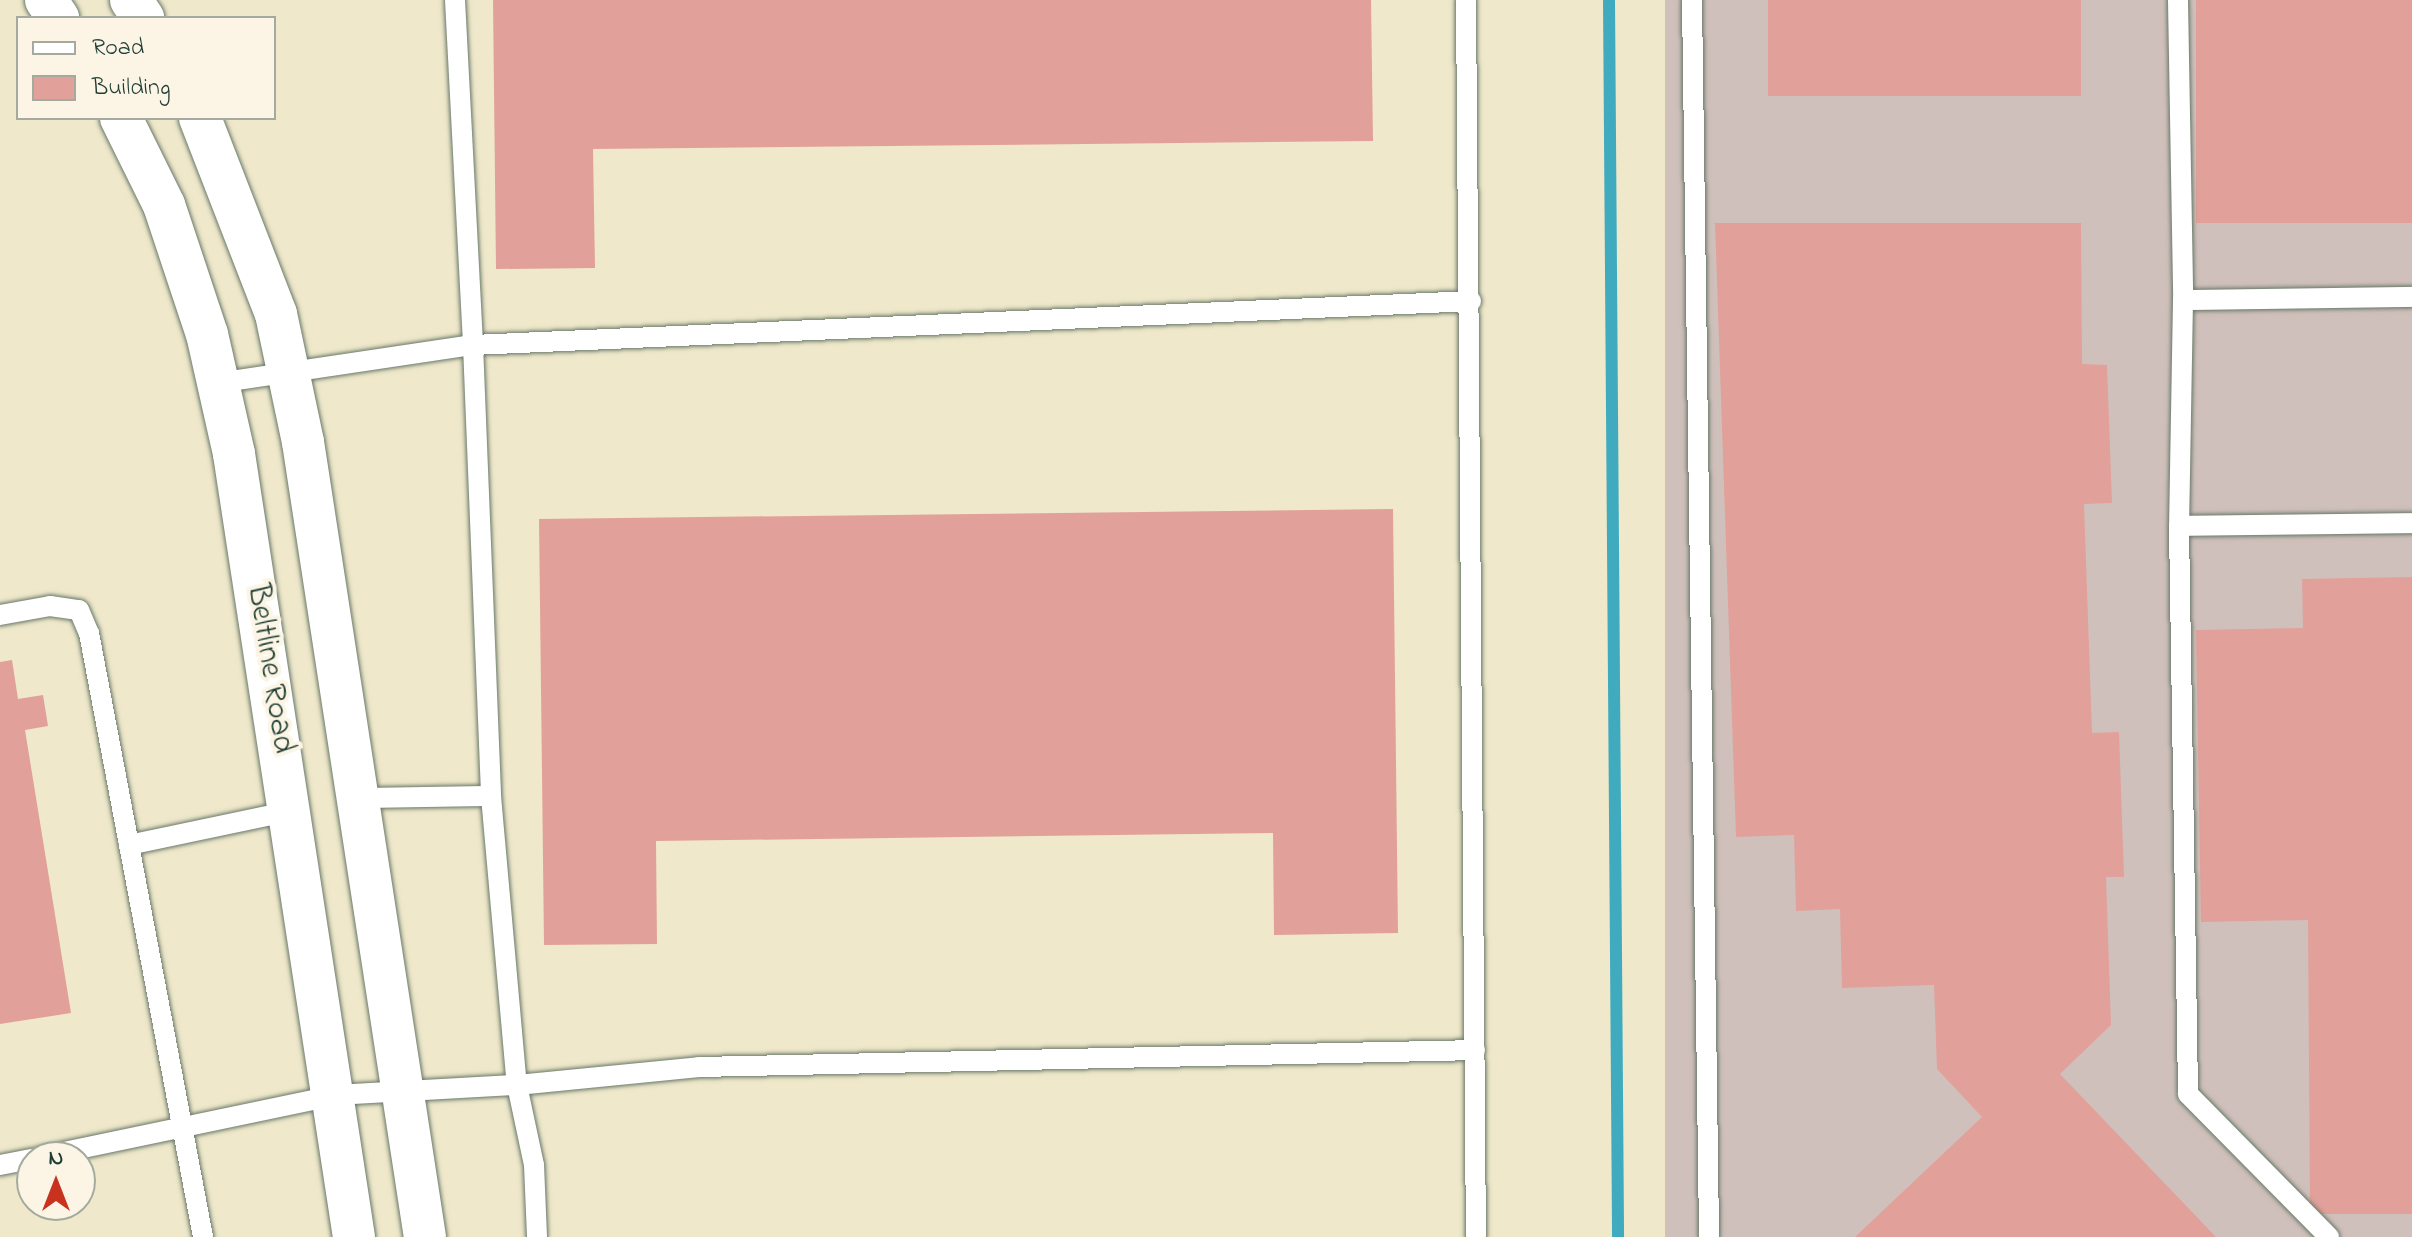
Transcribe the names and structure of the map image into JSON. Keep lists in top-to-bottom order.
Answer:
{
  "streets": {
    "street": ["Beltline Road"]
  },
  "legend": ["Road", "Building"],
  "north": "top"
}
